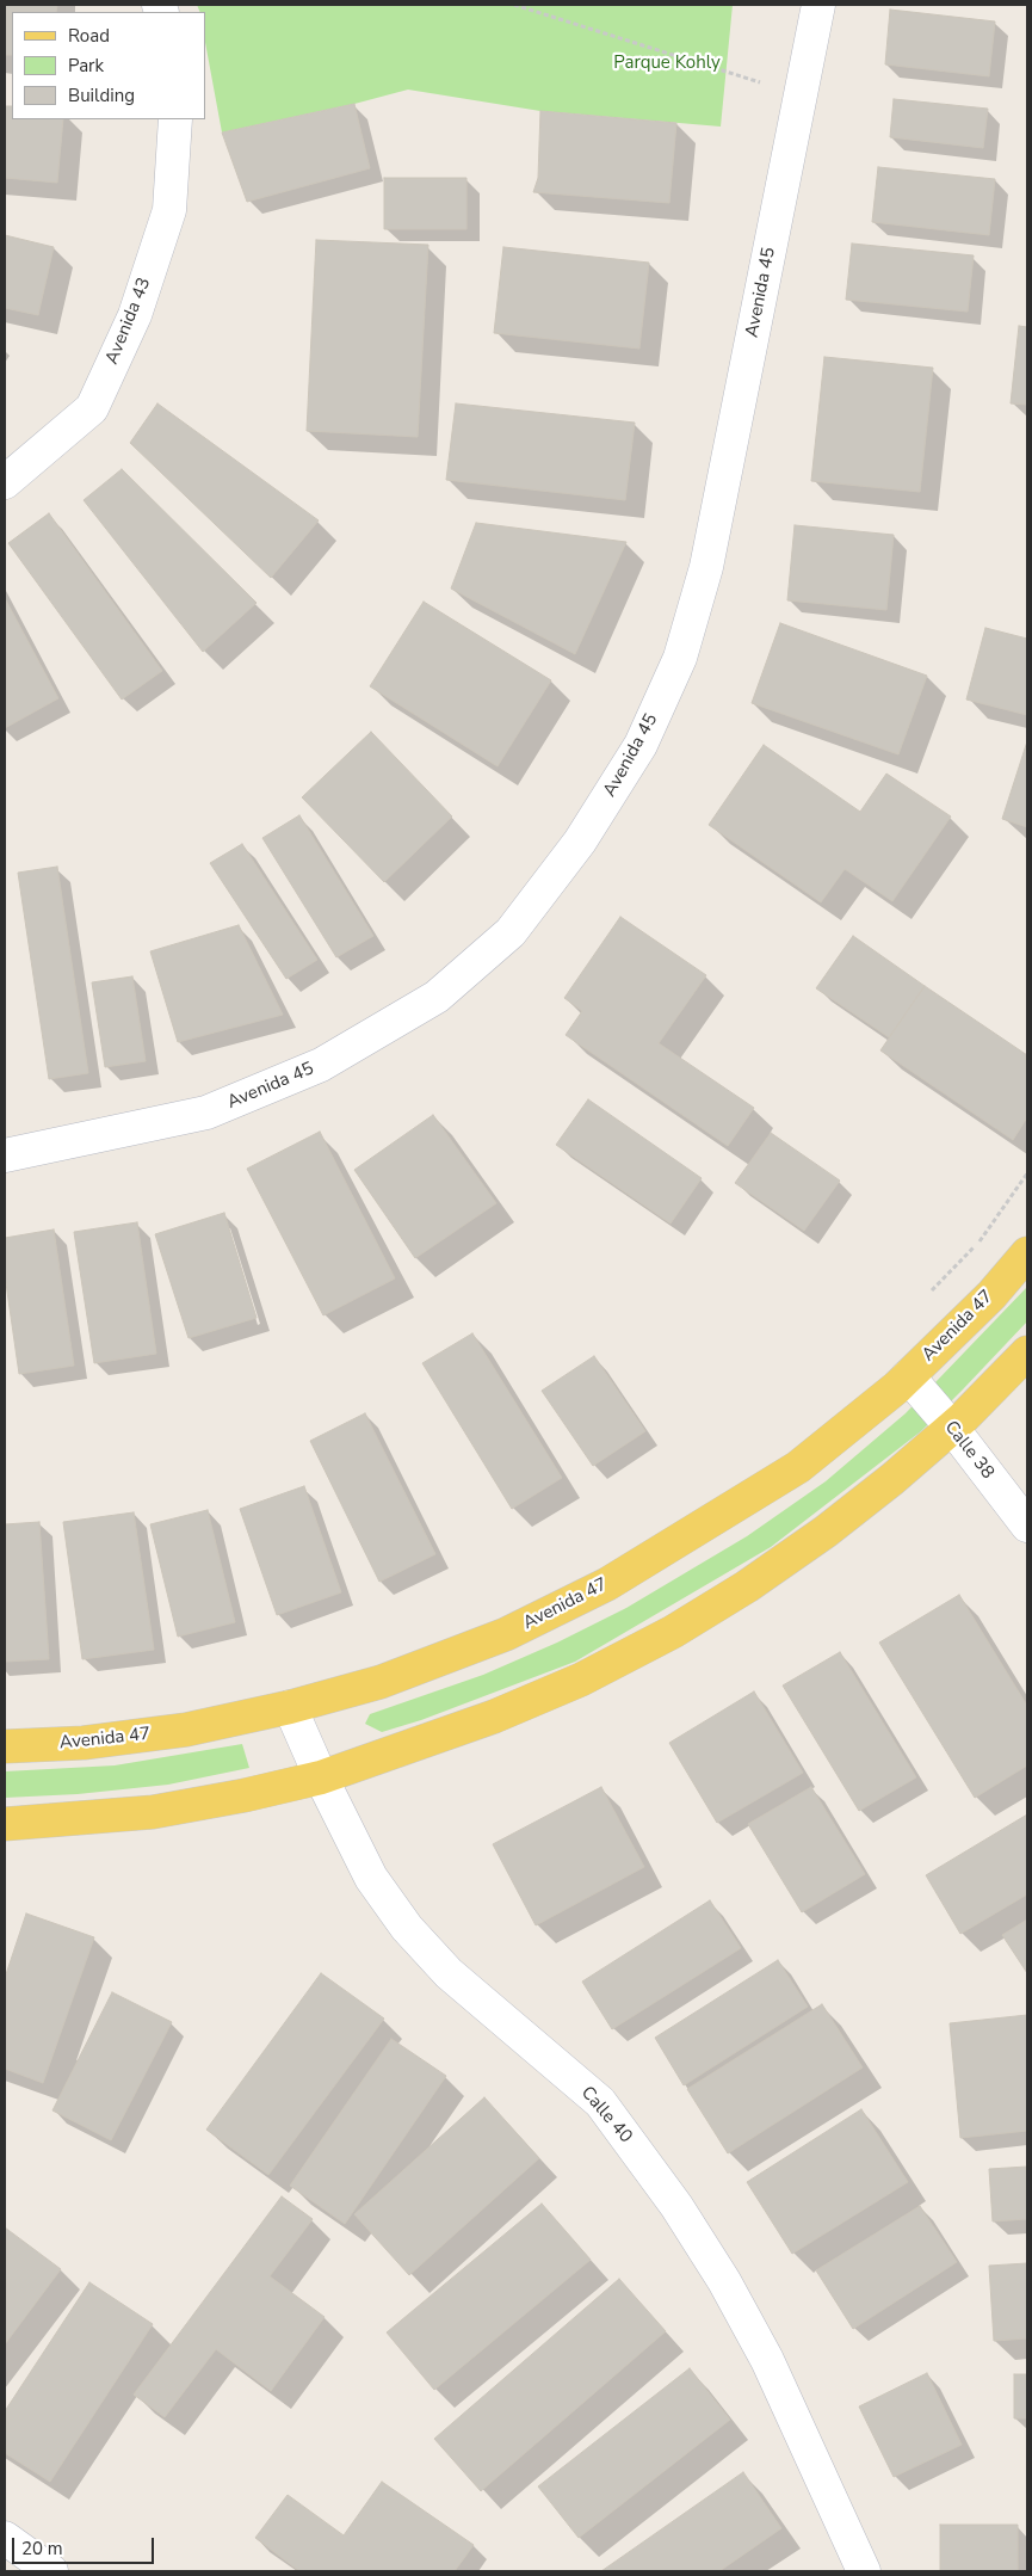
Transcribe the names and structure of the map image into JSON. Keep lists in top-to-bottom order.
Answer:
{
  "streets": {
    "main road": ["Avenida 47"],
    "street": [
      "Avenida 45",
      "Avenida 43",
      "Calle 38",
      "Calle 40"
    ]
  },
  "crossings": [
    ["Avenida 47", "Calle 38"],
    ["Avenida 47", "Calle 40"]
  ],
  "parks": ["Parque Kohly"],
  "legend": ["Road", "Park", "Building"],
  "scale_bar": "20 m"
}
